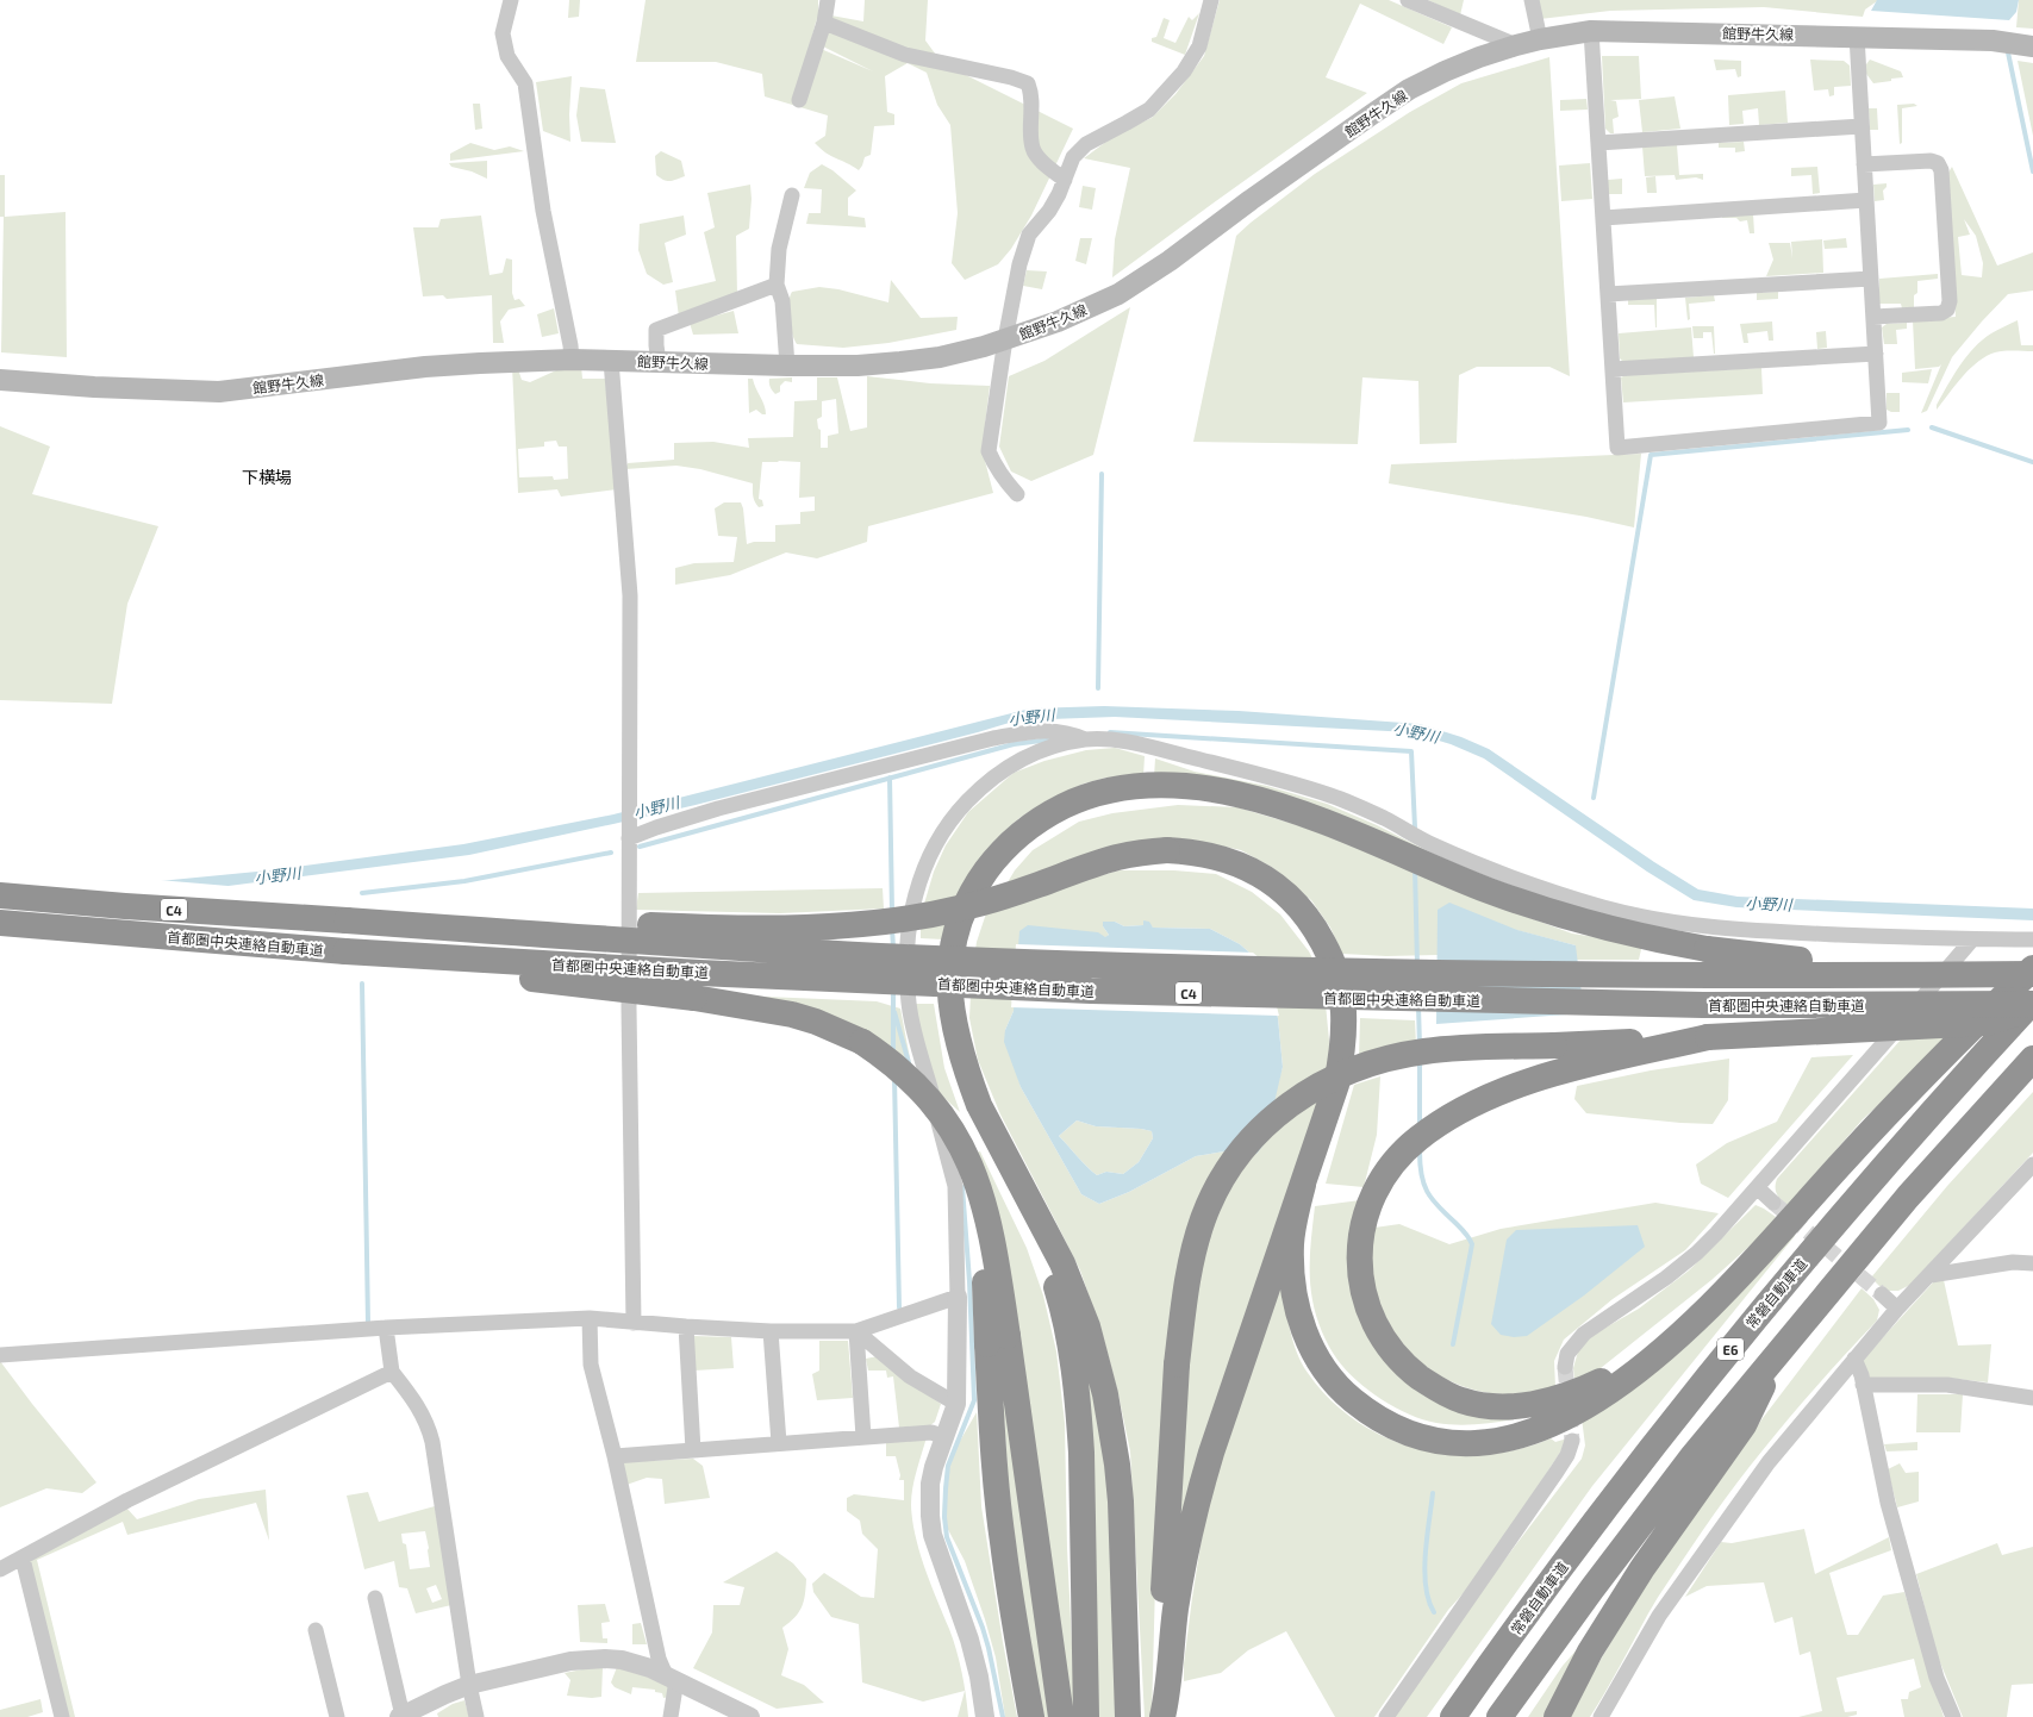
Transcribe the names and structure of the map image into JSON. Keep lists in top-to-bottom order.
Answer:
{
  "streets": {
    "highway": [
      "C4",
      "首都圏中央連絡自動車道",
      "常磐自動車道",
      "E6"
    ],
    "main road": ["館野牛久線"]
  },
  "crossings": [
    ["首都圏中央連絡自動車道", "常磐自動車道"]
  ],
  "districts": ["下横場"],
  "water": ["小野川"]
}
